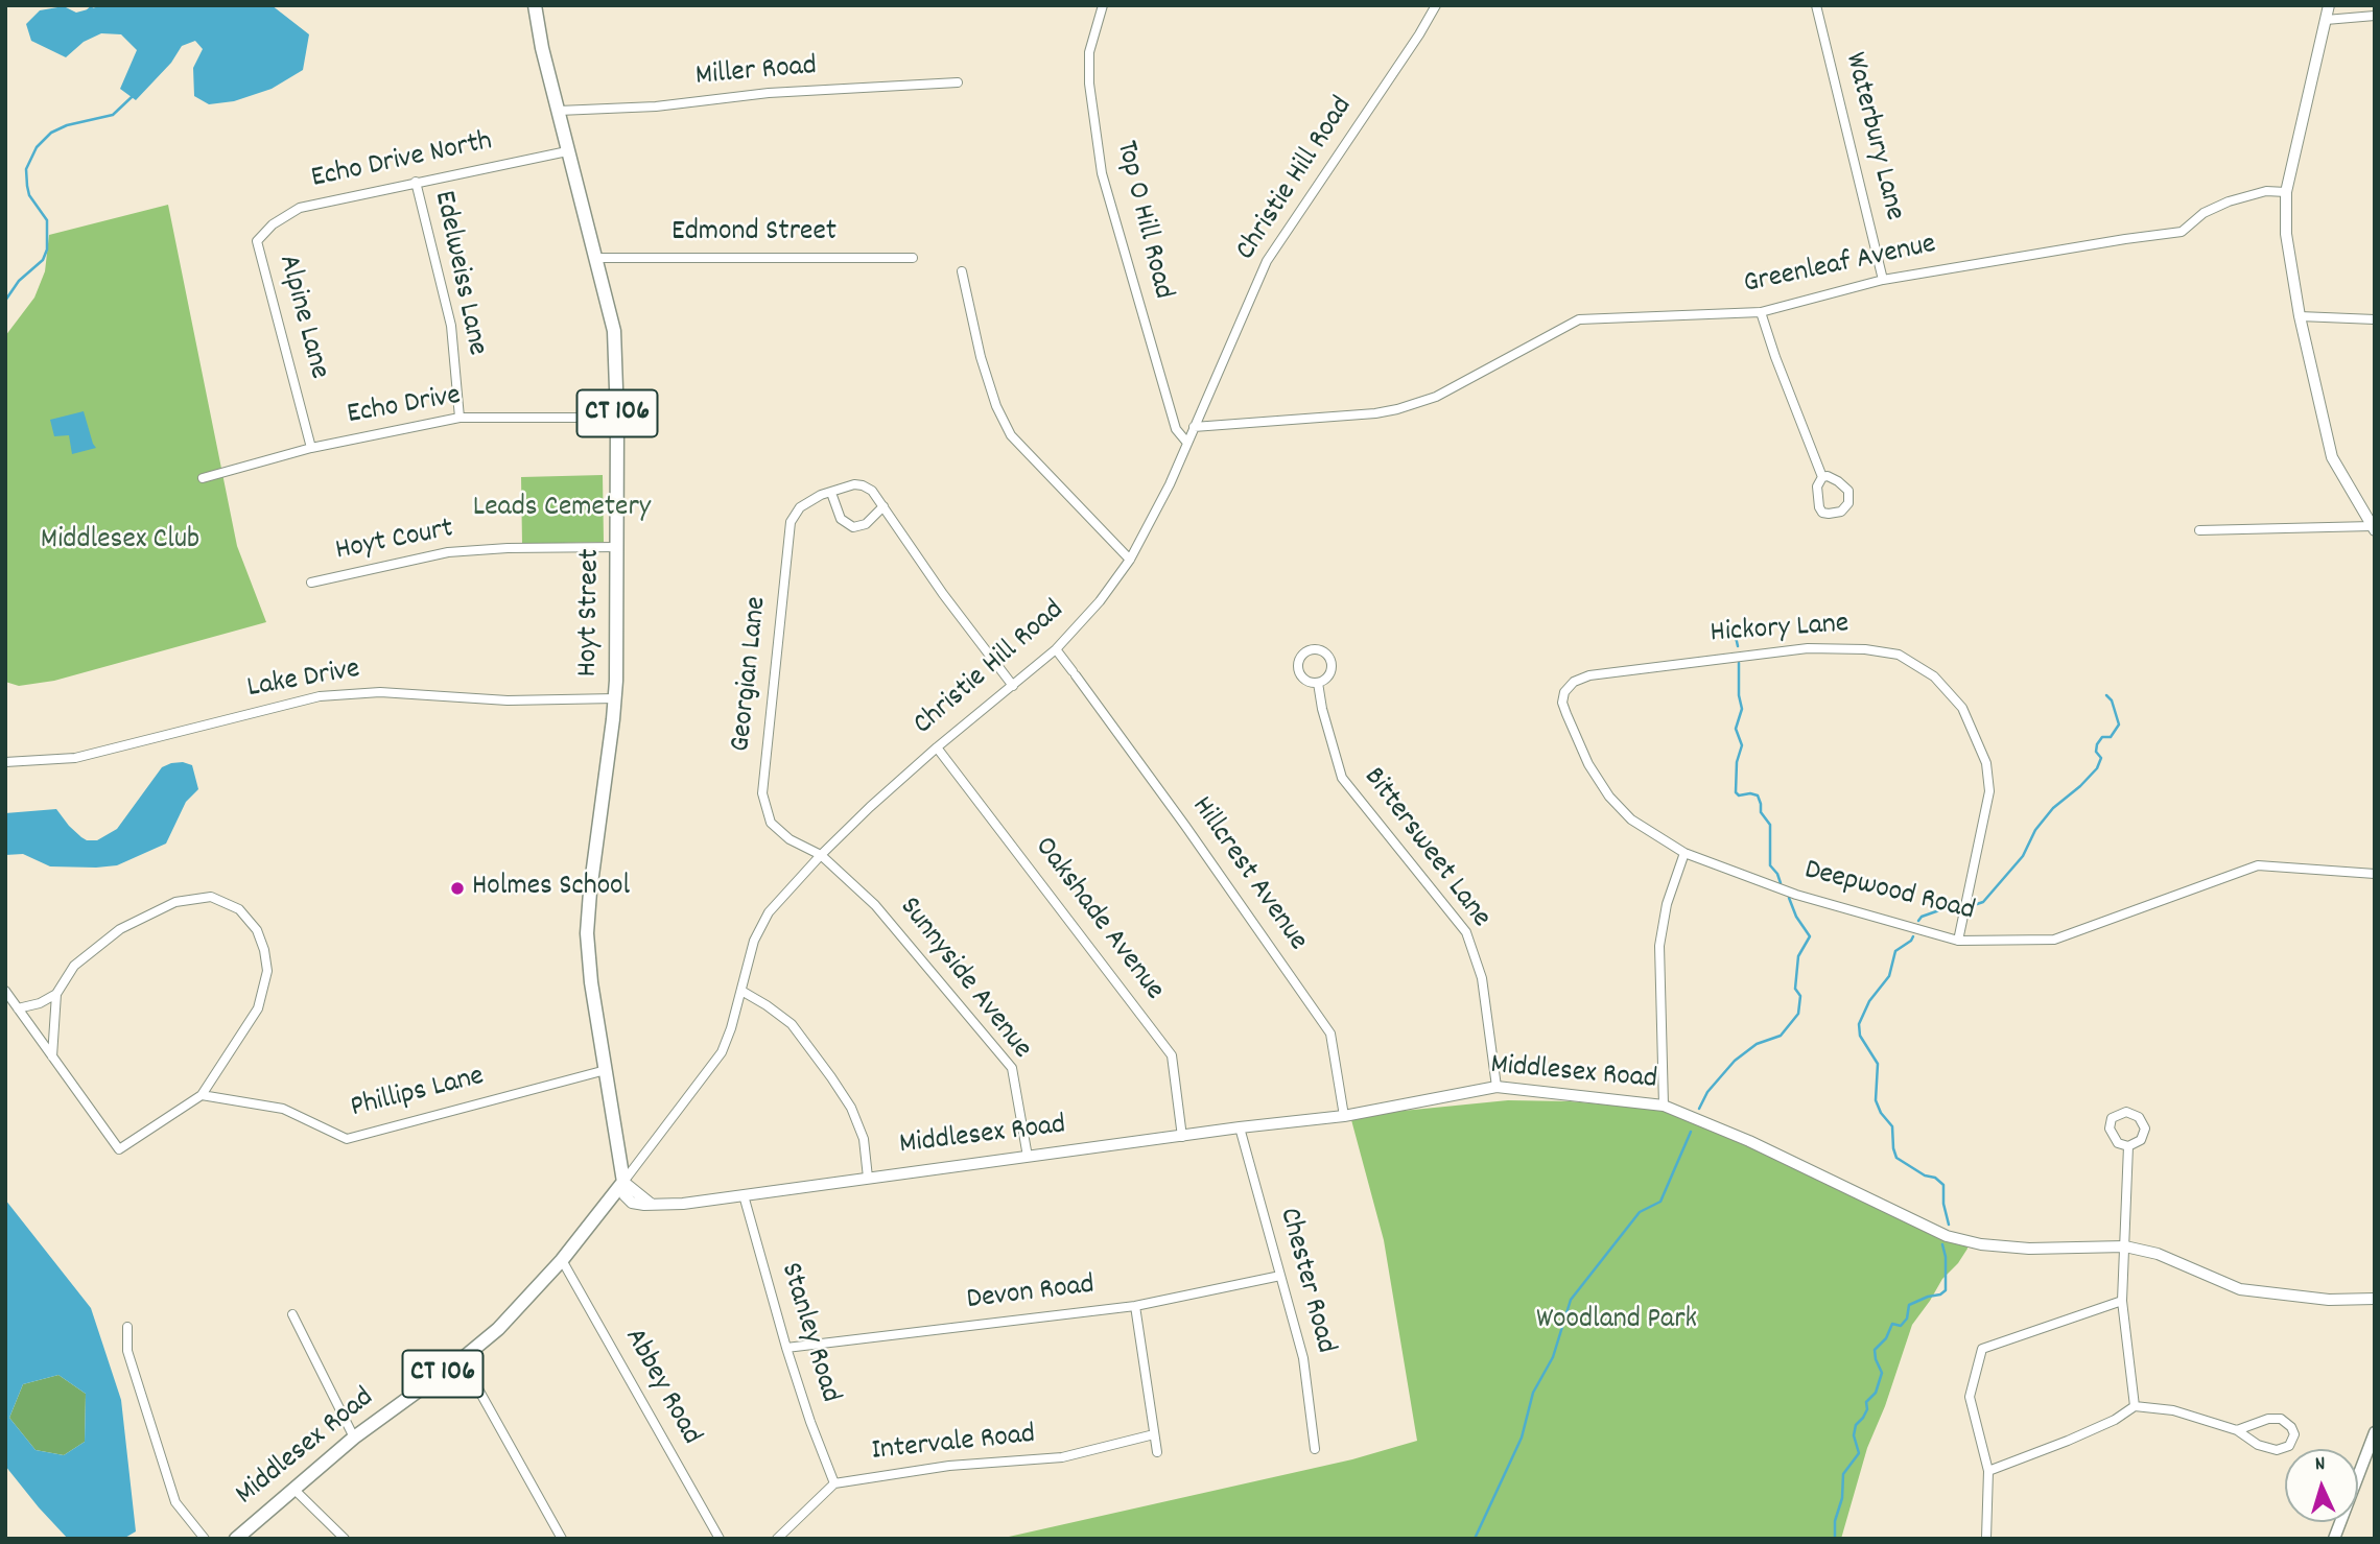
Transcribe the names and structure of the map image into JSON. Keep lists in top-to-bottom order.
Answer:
{
  "streets": {
    "main road": ["CT 106", "Hoyt Street", "Middlesex Road"],
    "street": [
      "Miller Road",
      "Waterbury Lane",
      "Echo Drive North",
      "Christie Hill Road",
      "Top O Hill Road",
      "Edmond Street",
      "Greenleaf Avenue",
      "Edelweiss Lane",
      "Alpine Lane",
      "Echo Drive",
      "Hoyt Court",
      "Hickory Lane",
      "Georgian Lane",
      "Lake Drive",
      "Bittersweet Lane",
      "Hillcrest Avenue",
      "Deepwood Road",
      "Oakshade Avenue",
      "Sunnyside Avenue",
      "Phillips Lane",
      "Chester Road",
      "Devon Road",
      "Stanley Road",
      "Abbey Road",
      "Intervale Road"
    ]
  },
  "crossings": [
    ["Miller Road", "Hoyt Street"],
    ["Waterbury Lane", "Greenleaf Avenue"],
    ["Echo Drive North", "Edelweiss Lane"],
    ["Echo Drive North", "Alpine Lane"],
    ["Echo Drive North", "Hoyt Street"],
    ["Christie Hill Road", "Top O Hill Road"],
    ["Christie Hill Road", "Greenleaf Avenue"],
    ["Christie Hill Road", "Hoyt Street"],
    ["Christie Hill Road", "Georgian Lane"],
    ["Christie Hill Road", "Hillcrest Avenue"],
    ["Christie Hill Road", "Oakshade Avenue"],
    ["Christie Hill Road", "Sunnyside Avenue"],
    ["Christie Hill Road", "Middlesex Road"],
    ["Edmond Street", "Hoyt Street"],
    ["Edelweiss Lane", "Echo Drive"],
    ["Alpine Lane", "Echo Drive"],
    ["Echo Drive", "Hoyt Street"],
    ["Hoyt Court", "Hoyt Street"],
    ["Hoyt Street", "Lake Drive"],
    ["Hoyt Street", "Middlesex Road"],
    ["Hoyt Street", "Phillips Lane"],
    ["Hickory Lane", "Deepwood Road"],
    ["Georgian Lane", "Sunnyside Avenue"],
    ["Bittersweet Lane", "Middlesex Road"],
    ["Hillcrest Avenue", "Middlesex Road"],
    ["Oakshade Avenue", "Middlesex Road"],
    ["Sunnyside Avenue", "Middlesex Road"],
    ["Middlesex Road", "Chester Road"],
    ["Middlesex Road", "Stanley Road"],
    ["Middlesex Road", "Abbey Road"],
    ["Chester Road", "Devon Road"],
    ["Devon Road", "Stanley Road"],
    ["Stanley Road", "Intervale Road"]
  ],
  "parks": ["Leads Cemetery", "Middlesex Club", "Woodland Park"],
  "places": ["Holmes School"],
  "north": "top"
}
